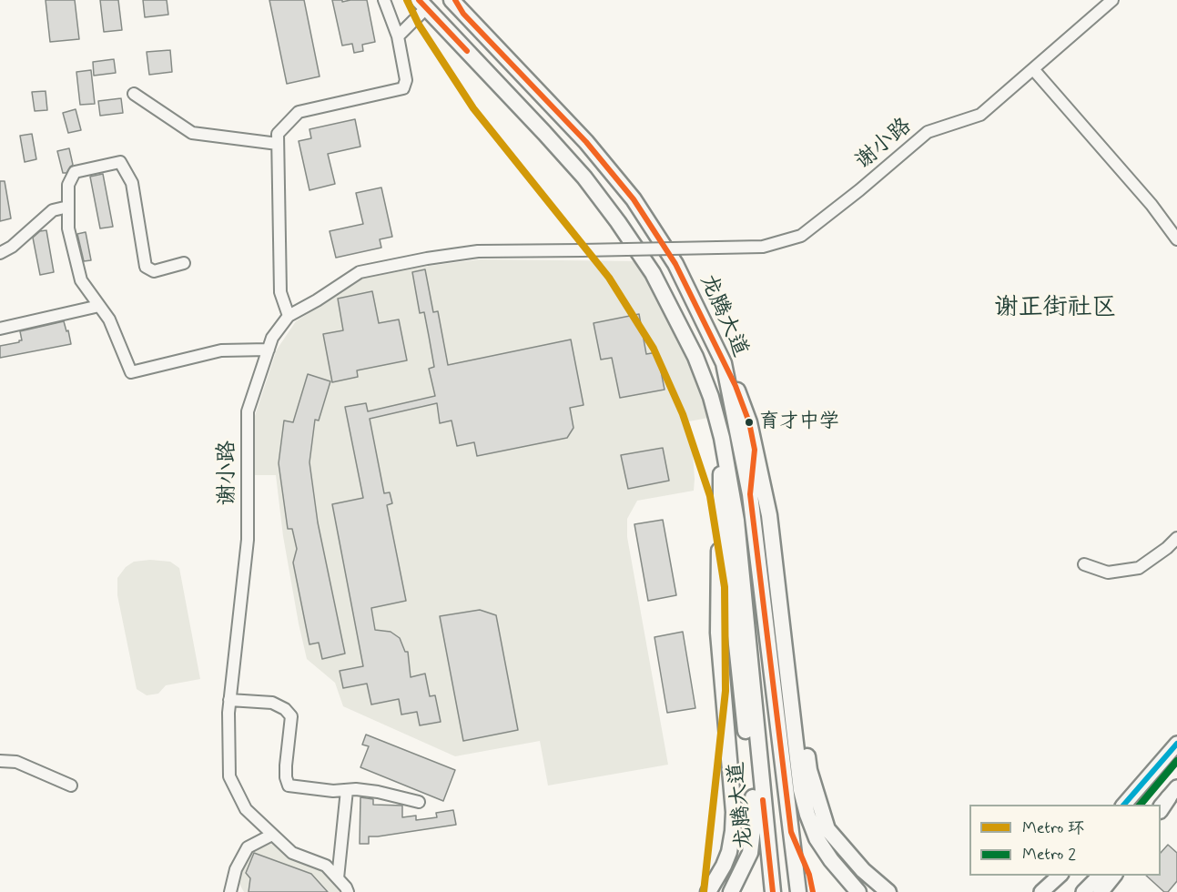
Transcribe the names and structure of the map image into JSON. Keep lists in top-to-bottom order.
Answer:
{
  "streets": {
    "highway": ["龙腾大道"],
    "street": ["谢小路"]
  },
  "districts": ["谢正街社区"],
  "places": ["育才中学"],
  "lines": ["metro line 环", "metro line 2"],
  "legend": ["Metro 环", "Metro 2"]
}
